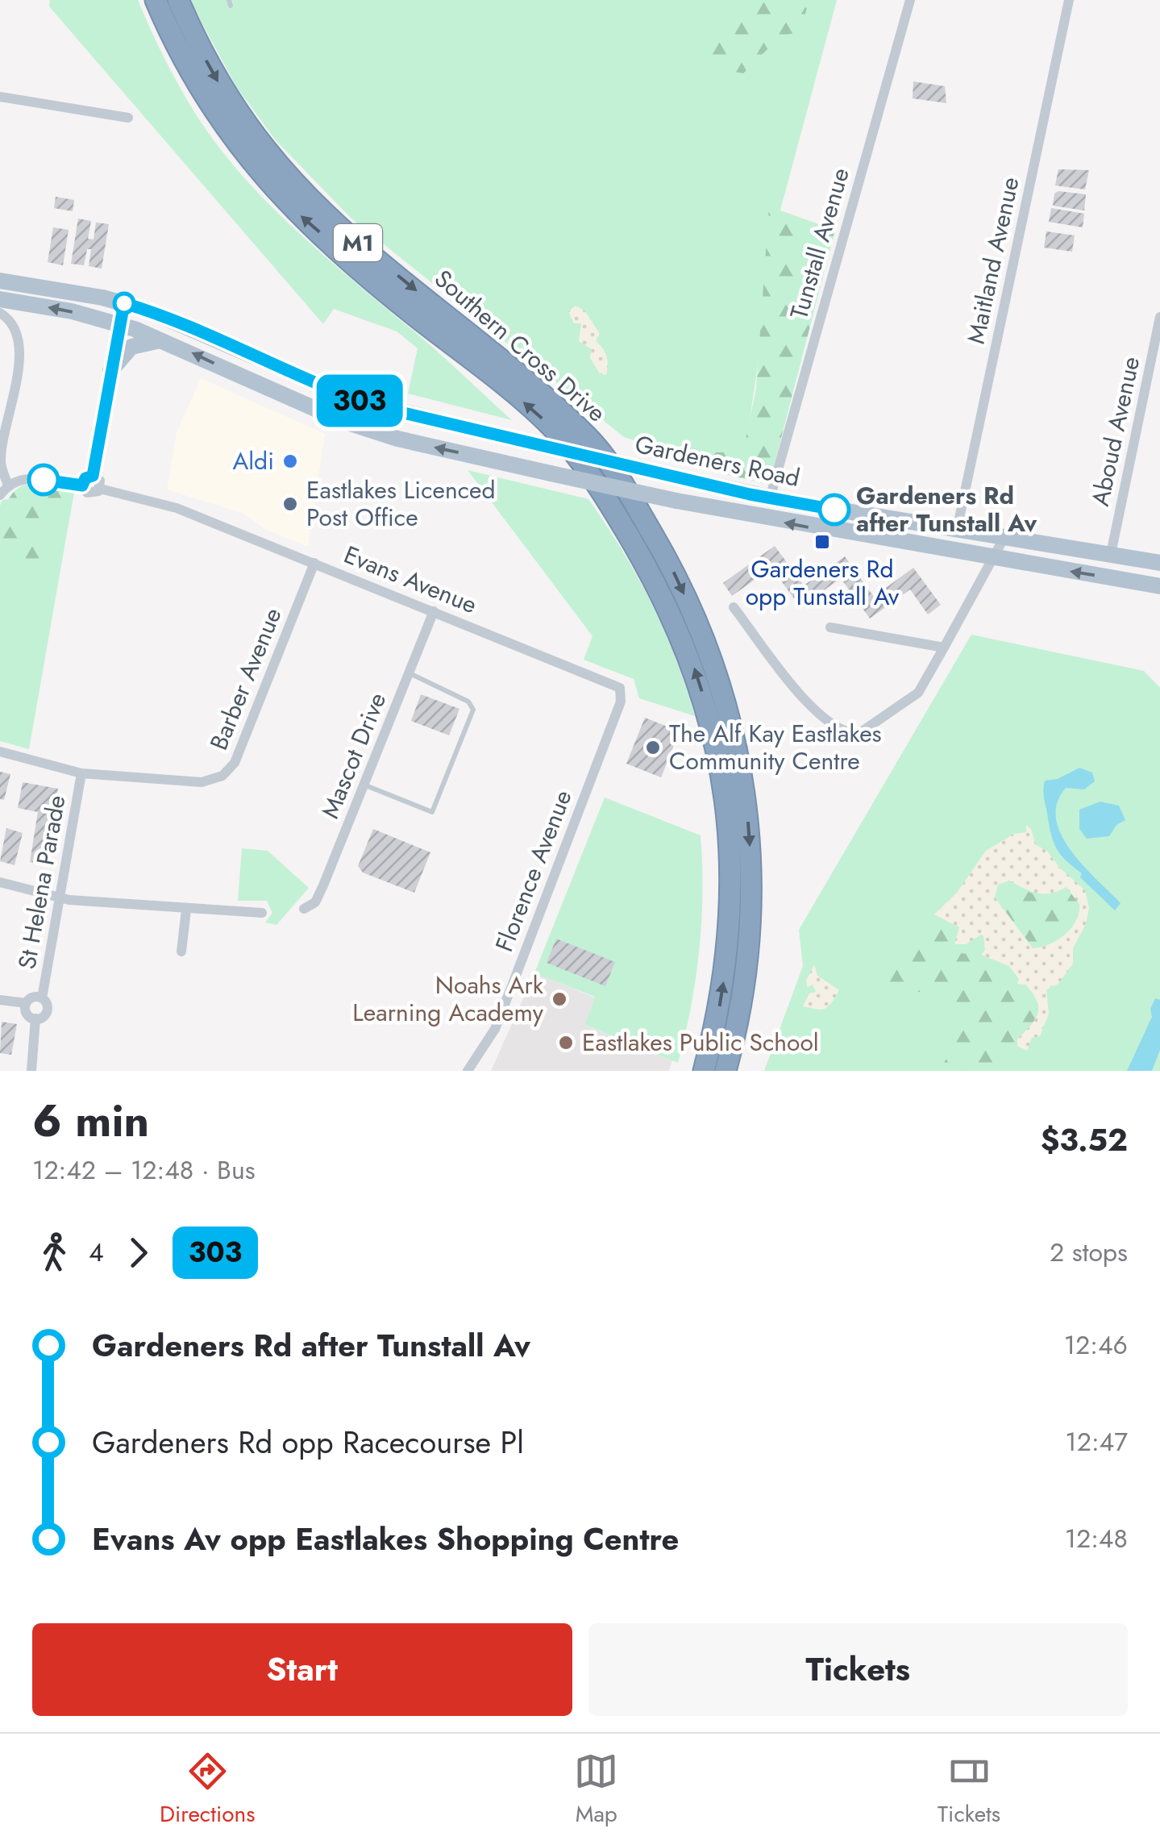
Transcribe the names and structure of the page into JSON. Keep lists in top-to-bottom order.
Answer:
{
  "streets": {
    "highway": ["M1", "Southern Cross Drive"],
    "main road": ["Gardeners Road"],
    "street": [
      "Tunstall Avenue",
      "Maitland Avenue",
      "Aboud Avenue",
      "Evans Avenue",
      "Barber Avenue",
      "Mascot Drive",
      "Florence Avenue",
      "St Helena Parade"
    ]
  },
  "crossings": [
    ["Tunstall Avenue", "Gardeners Road"],
    ["Maitland Avenue", "Gardeners Road"],
    ["Aboud Avenue", "Gardeners Road"],
    ["Evans Avenue", "Barber Avenue"],
    ["Evans Avenue", "Mascot Drive"],
    ["Evans Avenue", "Florence Avenue"],
    ["Barber Avenue", "St Helena Parade"]
  ],
  "places": {
    "other": [
      "Aldi",
      "Eastlakes Licenced Post Office",
      "Gardeners Rd after Tunstall Av",
      "The Alf Kay Eastlakes Community Centre",
      "Noahs Ark Learning Academy",
      "Eastlakes Public School"
    ],
    "transit": ["Gardeners Rd opp Tunstall Av"]
  },
  "lines": ["bus line 303"],
  "page": {
    "on_map": "303",
    "heading": ["6 min", "12:42 – 12:48 · Bus", "$3.52"],
    "legs": ["4", "303", "2 stops"],
    "list": [
      {
        "name": "Gardeners Rd after Tunstall Av",
        "value": "12:46"
      },
      {
        "name": "Gardeners Rd opp Racecourse Pl",
        "value": "12:47"
      },
      {
        "name": "Evans Av opp Eastlakes Shopping Centre",
        "value": "12:48"
      }
    ],
    "buttons": ["Start", "Tickets"],
    "tabs": ["Directions", "Map", "Tickets"]
  }
}
